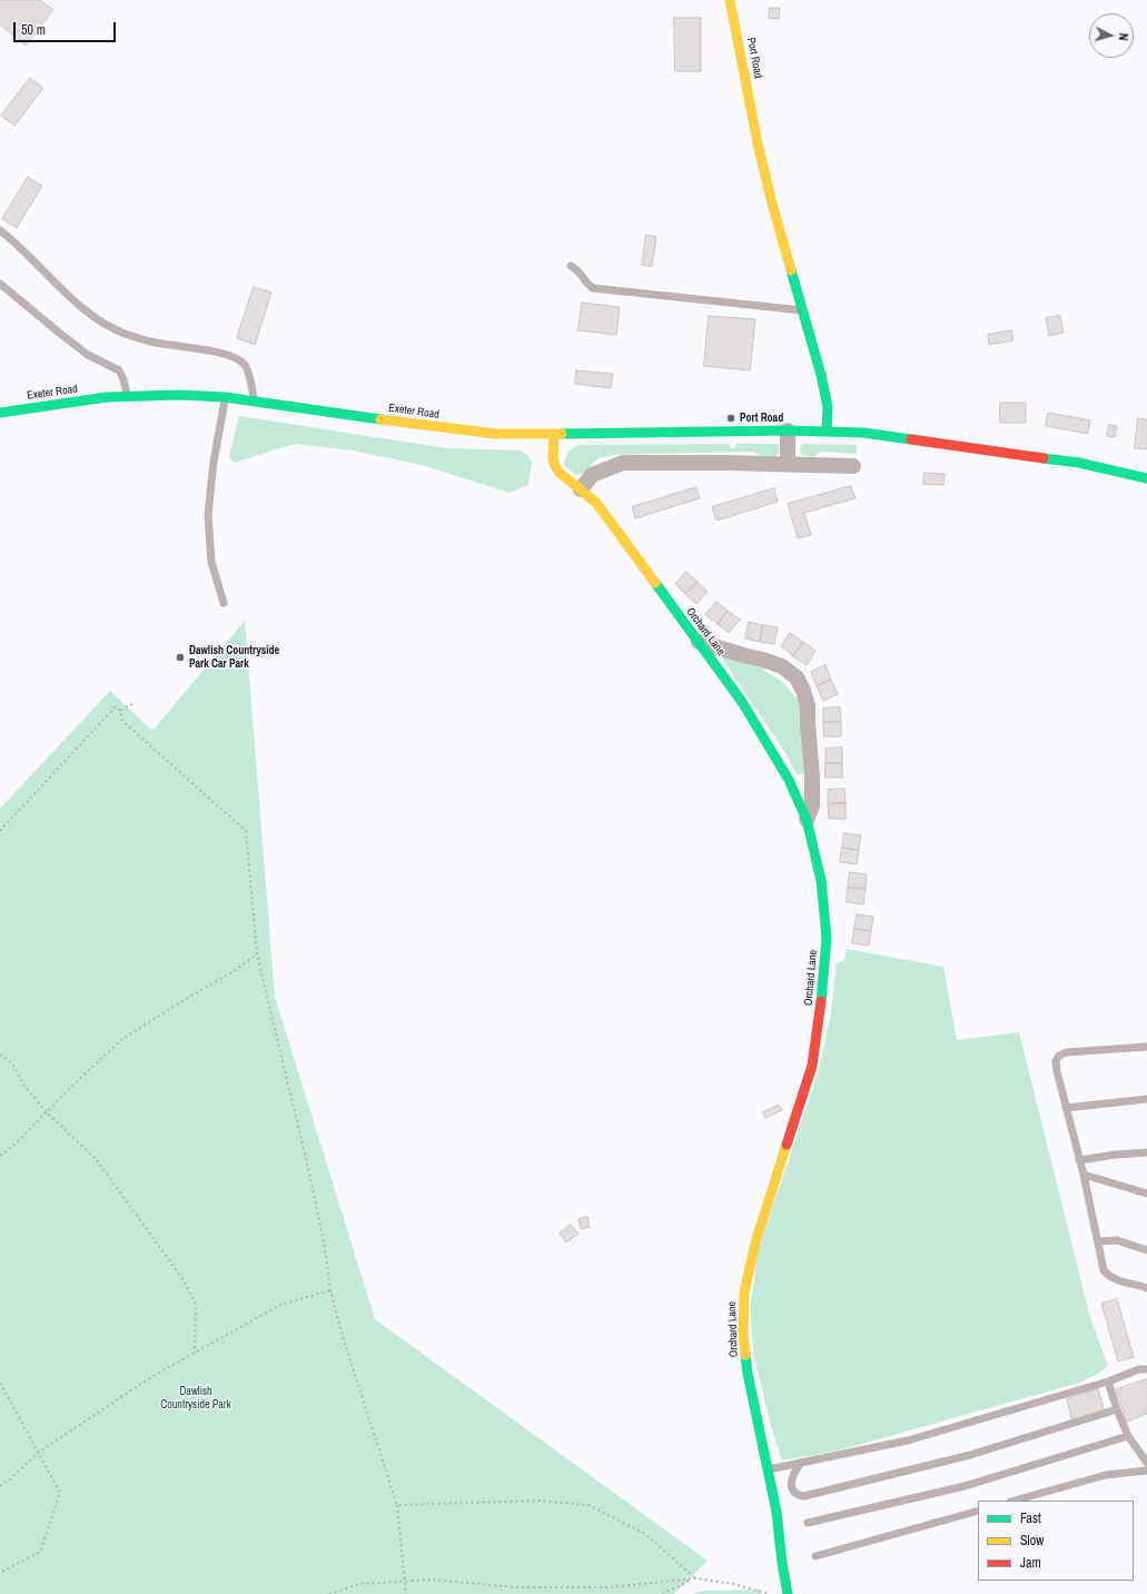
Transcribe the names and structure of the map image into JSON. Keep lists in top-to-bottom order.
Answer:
{
  "streets": {
    "street": ["Port Road", "Exeter Road", "Orchard Lane"]
  },
  "crossings": [
    ["Port Road", "Exeter Road"],
    ["Exeter Road", "Orchard Lane"]
  ],
  "parks": ["Dawlish Countryside Park"],
  "places": ["Port Road", "Dawlish Countryside Park Car Park"],
  "legend": ["Fast", "Slow", "Jam"],
  "scale_bar": "50 m",
  "north": "right"
}
